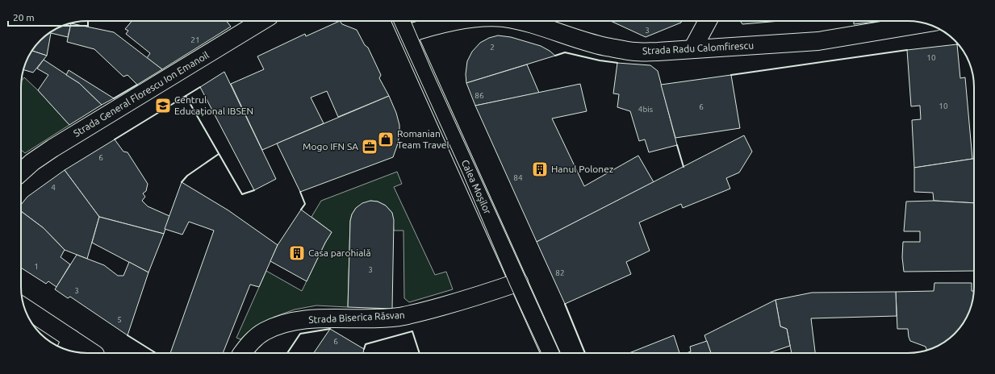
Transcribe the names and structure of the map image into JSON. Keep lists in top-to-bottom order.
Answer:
{
  "streets": {
    "street": [
      "Strada Radu Calomfirescu",
      "Strada General Florescu Ion Emanoil",
      "Calea Moșilor",
      "Strada Biserica Răsvan"
    ]
  },
  "crossings": [
    ["Strada Radu Calomfirescu", "Calea Moșilor"],
    ["Calea Moșilor", "Strada Biserica Răsvan"]
  ],
  "places": {
    "school or university": ["Centrul Educațional IBSEN"],
    "shop": ["Romanian Team Travel"],
    "office": ["Mogo IFN SA"],
    "building": ["Hanul Polonez", "Casa parohială"]
  },
  "house_numbers": [
    "3",
    "21",
    "2",
    "10",
    "86",
    "10",
    "6",
    "4bis",
    "6",
    "84",
    "4",
    "1",
    "3",
    "82",
    "3",
    "5",
    "6"
  ],
  "scale_bar": "20 m"
}
